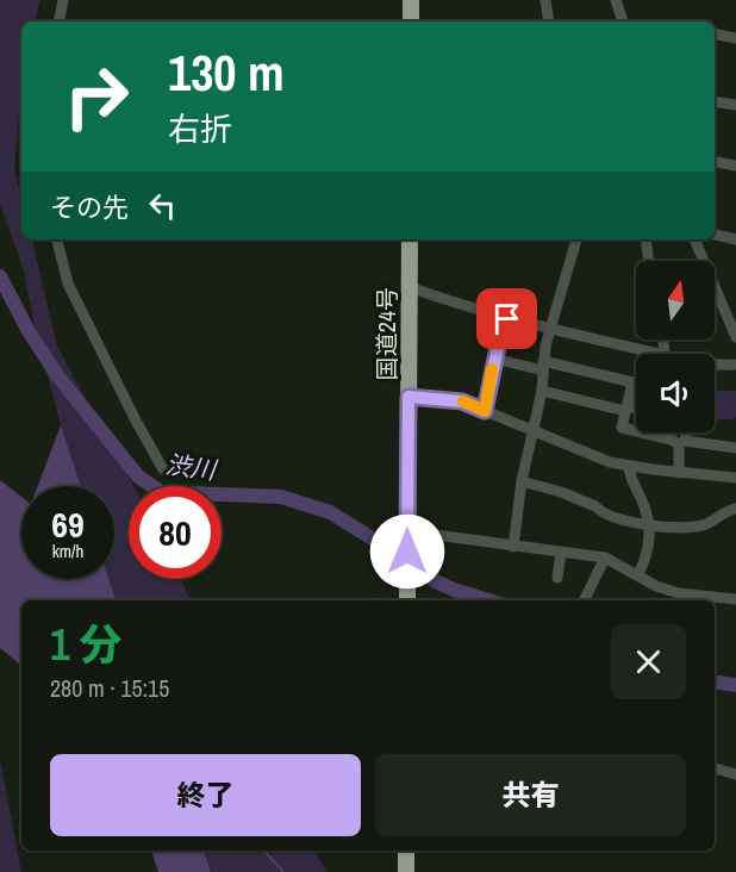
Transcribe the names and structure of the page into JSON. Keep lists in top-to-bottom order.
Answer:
{
  "streets": {
    "highway": ["国道24号"]
  },
  "water": ["渋川"],
  "north": "top",
  "page": {
    "turn": ["130 m", "右折"],
    "then": "その先",
    "speed": "69 km/h",
    "limit": "80",
    "heading": ["1 分", "280 m · 15:15"],
    "buttons": ["終了", "共有"]
  }
}
